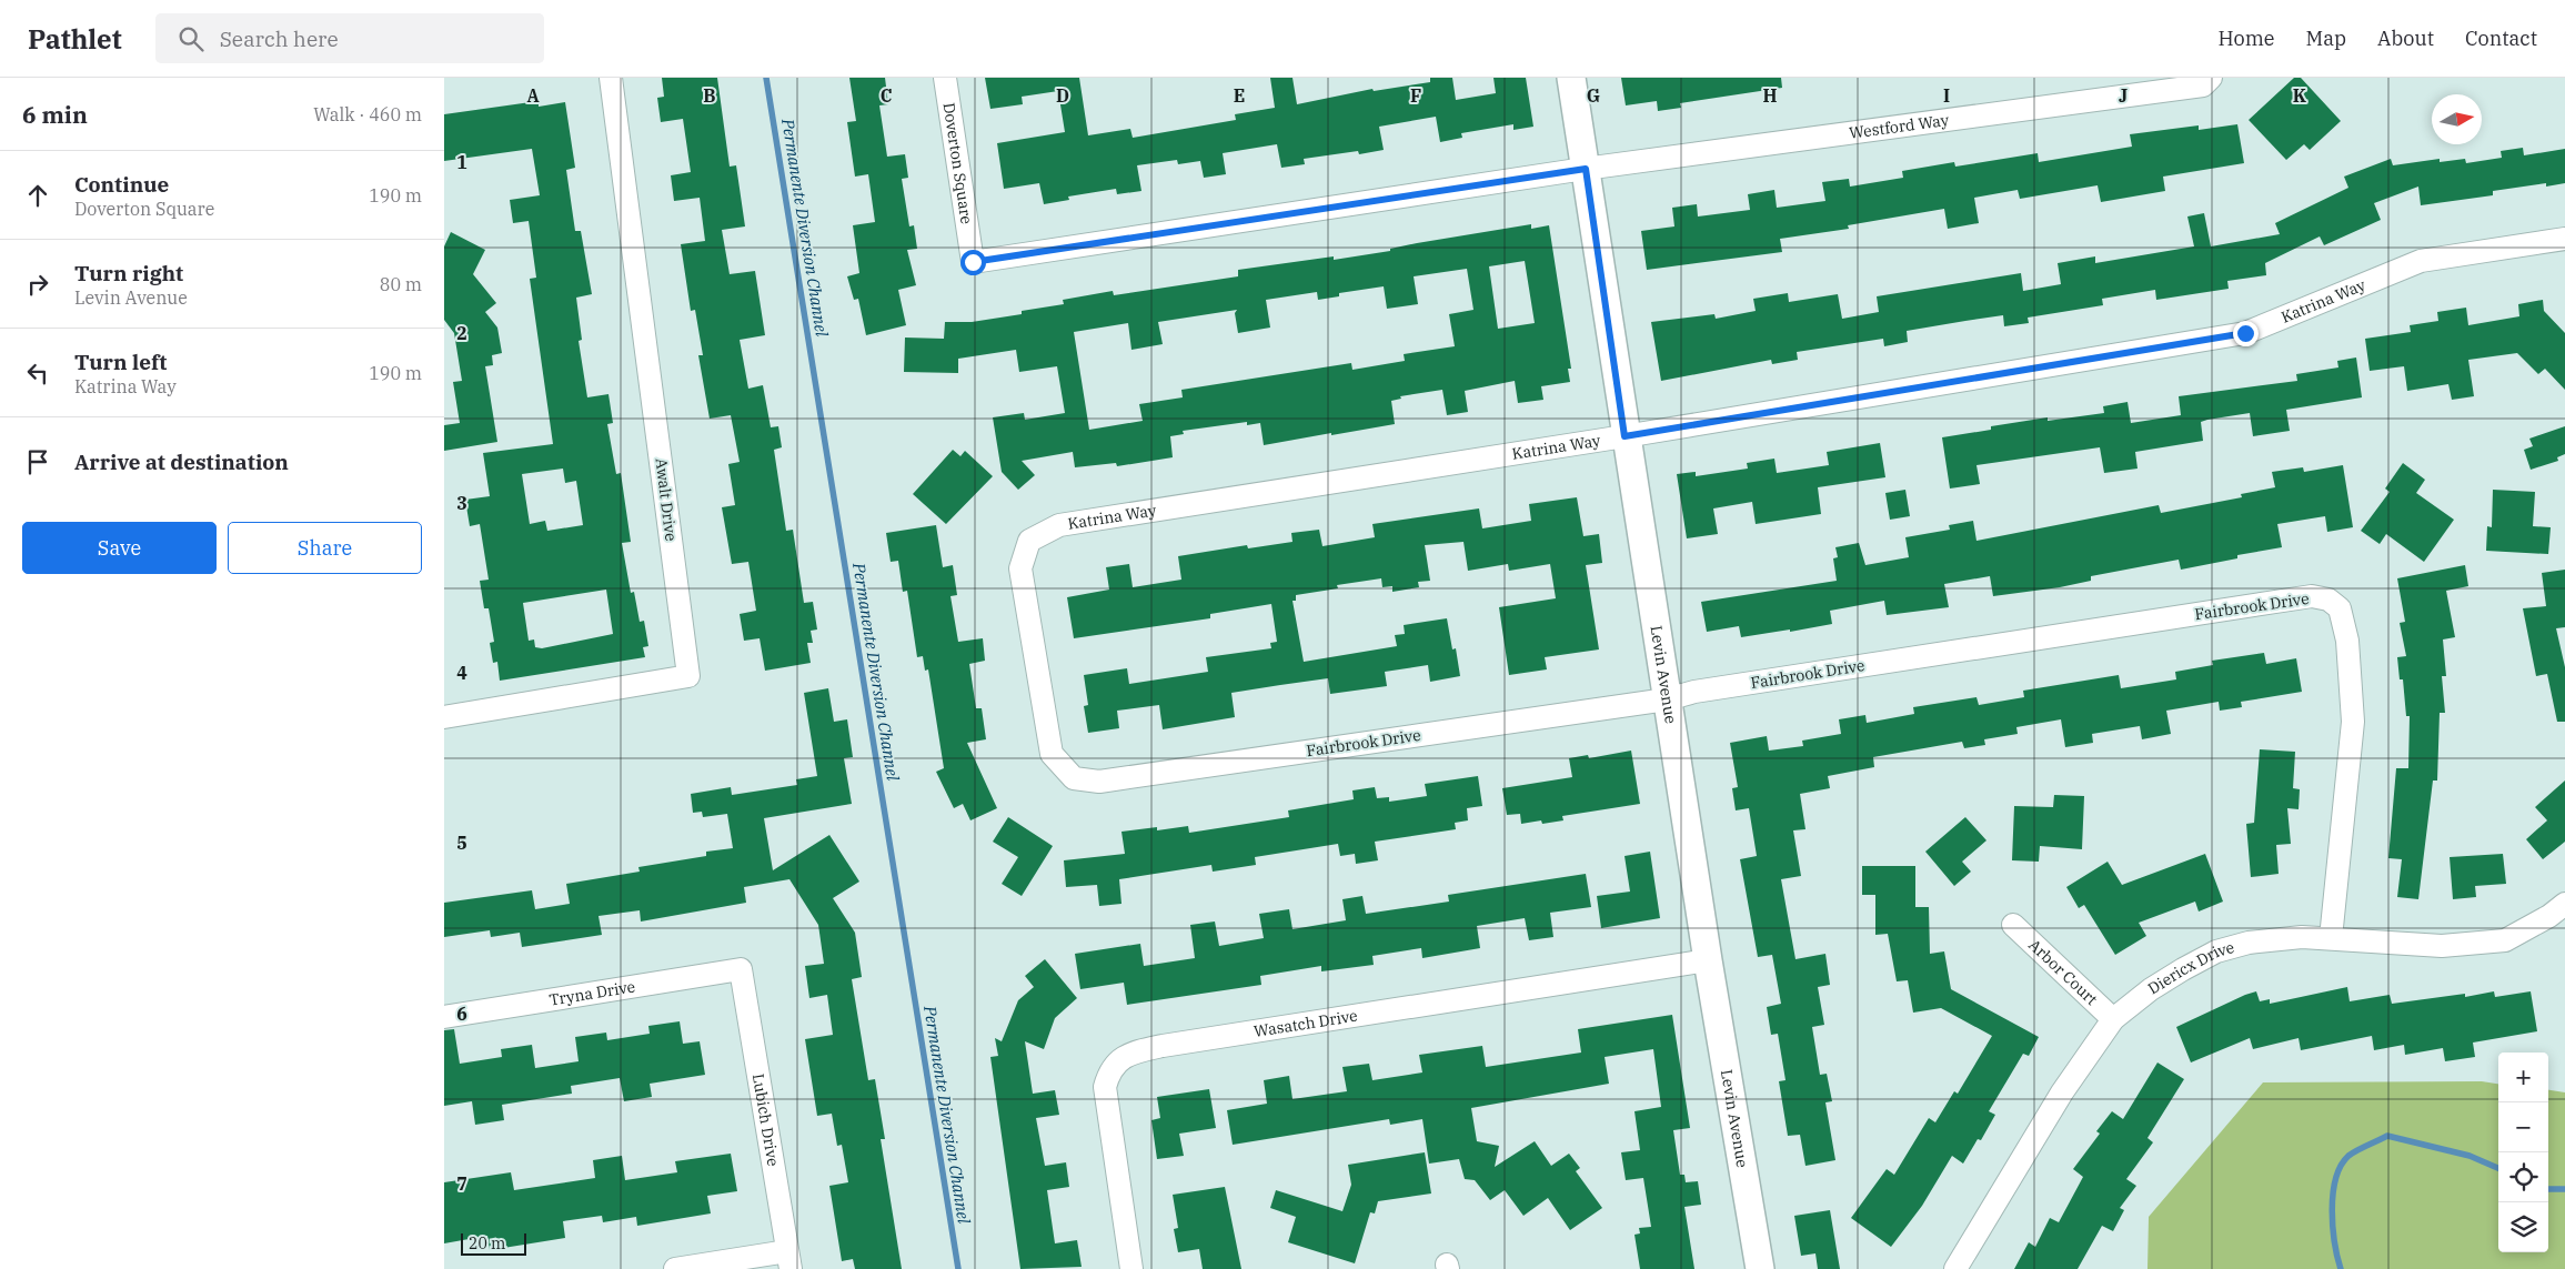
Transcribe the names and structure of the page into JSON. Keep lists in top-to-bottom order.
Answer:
{
  "streets": {
    "street": [
      "Westford Way",
      "Doverton Square",
      "Katrina Way",
      "Awalt Drive",
      "Fairbrook Drive",
      "Levin Avenue",
      "Diericx Drive",
      "Arbor Court",
      "Tryna Drive",
      "Wasatch Drive",
      "Lubich Drive"
    ]
  },
  "crossings": [
    ["Westford Way", "Doverton Square"],
    ["Westford Way", "Levin Avenue"],
    ["Doverton Square", "Levin Avenue"],
    ["Katrina Way", "Fairbrook Drive"],
    ["Katrina Way", "Levin Avenue"],
    ["Fairbrook Drive", "Levin Avenue"],
    ["Fairbrook Drive", "Diericx Drive"],
    ["Levin Avenue", "Wasatch Drive"],
    ["Diericx Drive", "Arbor Court"],
    ["Tryna Drive", "Lubich Drive"]
  ],
  "water": ["Permanente Diversion Channel"],
  "scale_bar": "20 m",
  "north": "right",
  "page": {
    "header": "Pathlet",
    "search": "Search here",
    "nav": [
      "Home",
      "Map",
      "About",
      "Contact"
    ],
    "heading": ["6 min", "Walk · 460 m"],
    "list": [
      ["Continue", "Doverton Square", "190 m"],
      ["Turn right", "Levin Avenue", "80 m"],
      ["Turn left", "Katrina Way", "190 m"],
      "Arrive at destination"
    ],
    "buttons": ["Save", "Share"],
    "map_buttons": ["+", "−"],
    "scale": "20 m"
  },
  "grid": {
    "columns": [
      "A",
      "B",
      "C",
      "D",
      "E",
      "F",
      "G",
      "H",
      "I",
      "J",
      "K"
    ],
    "rows": [
      "1",
      "2",
      "3",
      "4",
      "5",
      "6",
      "7"
    ]
  }
}
